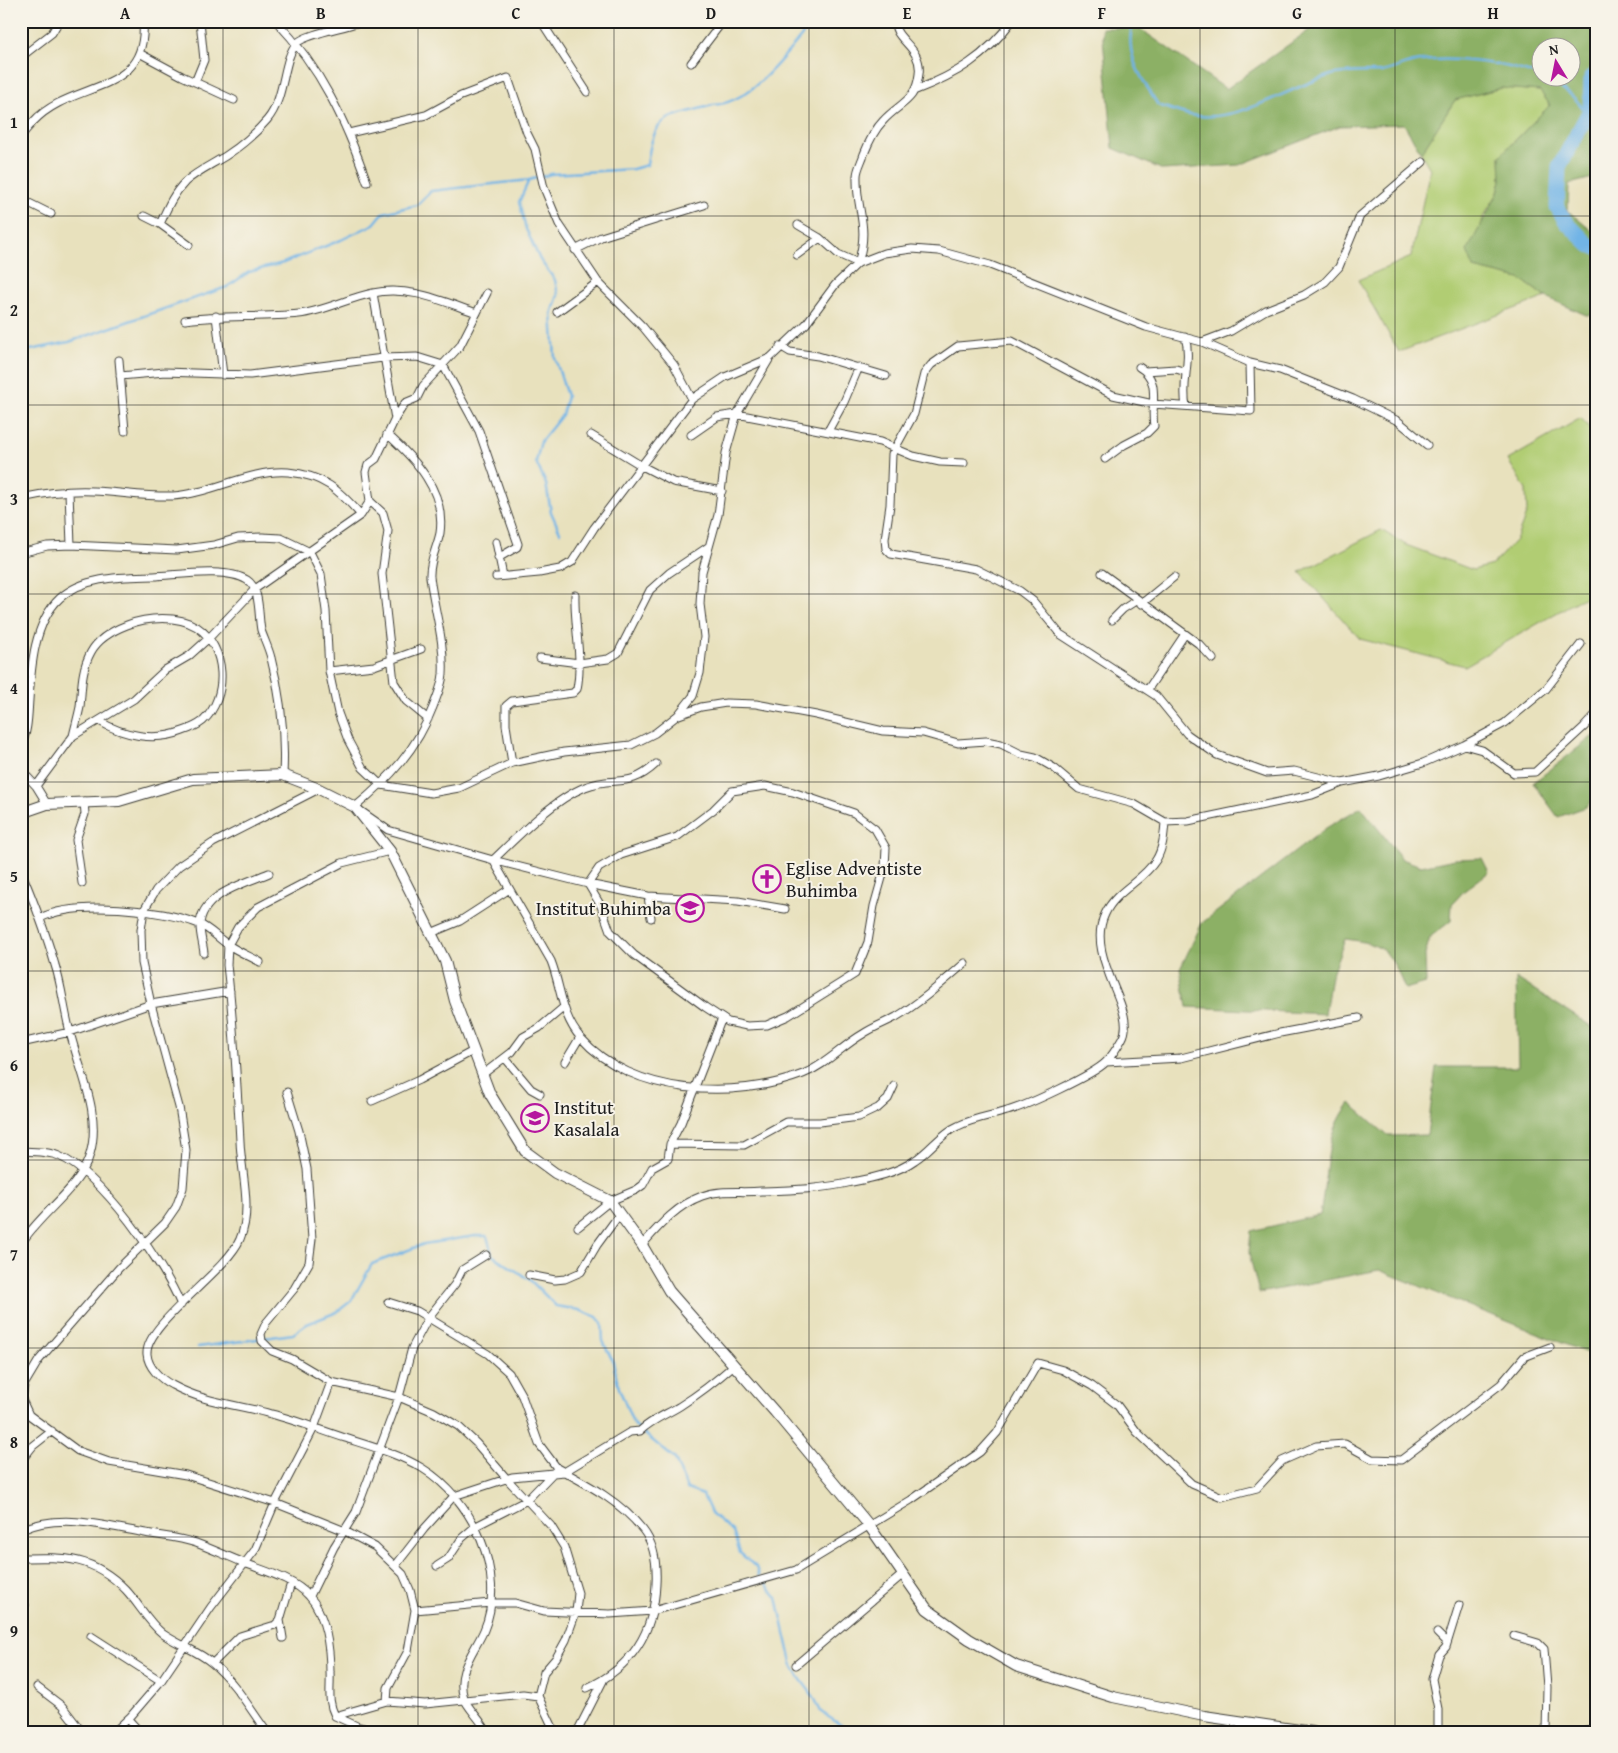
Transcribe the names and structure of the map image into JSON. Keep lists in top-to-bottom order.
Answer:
{
  "places": {
    "church": ["Eglise Adventiste Buhimba"],
    "school or university": ["Institut Buhimba", "Institut Kasalala"]
  },
  "north": "top",
  "grid": {
    "columns": [
      "A",
      "B",
      "C",
      "D",
      "E",
      "F",
      "G",
      "H"
    ],
    "rows": [
      "1",
      "2",
      "3",
      "4",
      "5",
      "6",
      "7",
      "8",
      "9"
    ]
  }
}
